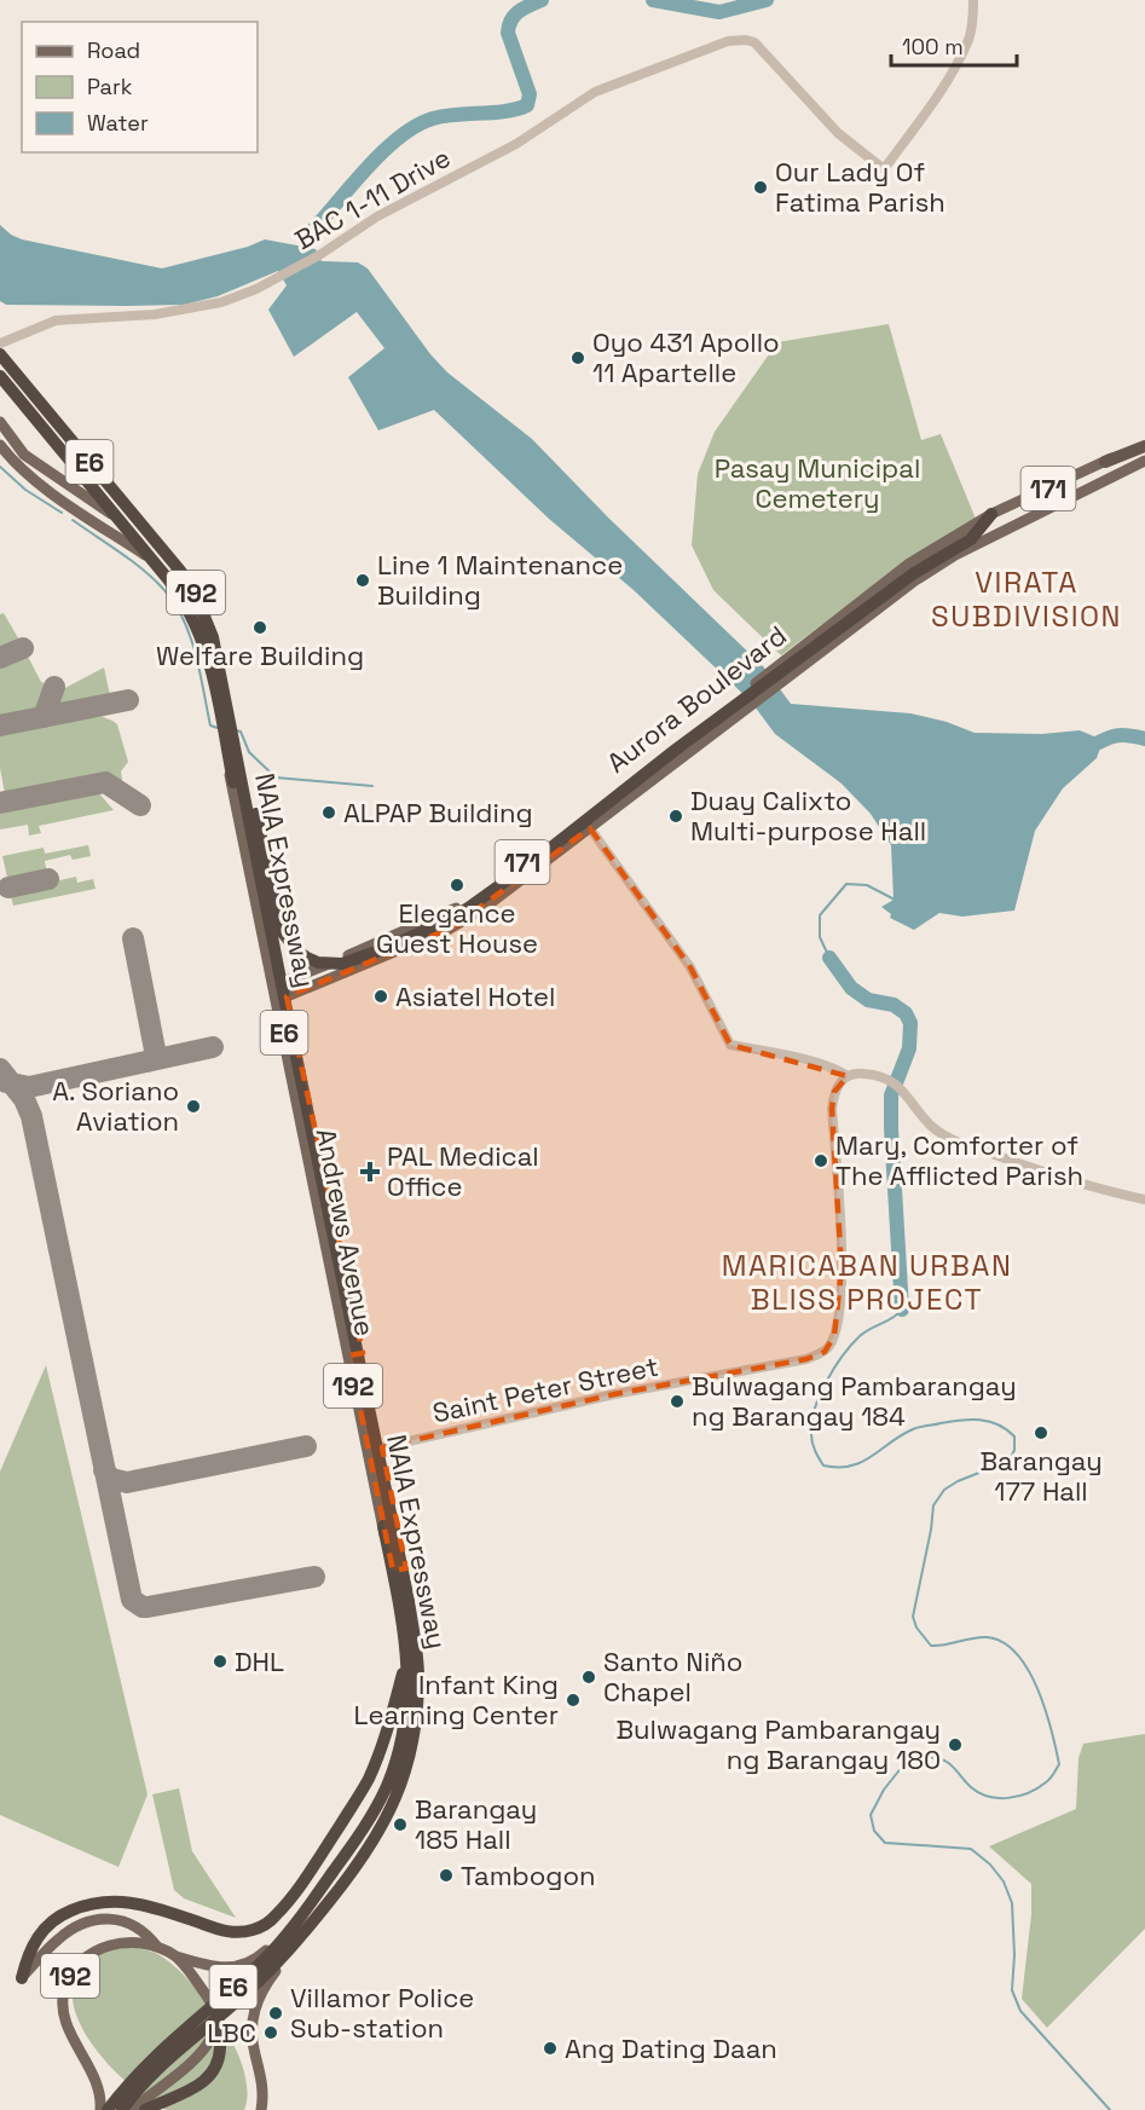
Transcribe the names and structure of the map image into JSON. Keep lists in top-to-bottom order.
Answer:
{
  "streets": {
    "highway": ["E6", "NAIA Expressway"],
    "main road": [
      "171",
      "192",
      "Aurora Boulevard",
      "Andrews Avenue"
    ],
    "street": ["BAC 1-11 Drive", "Saint Peter Street"]
  },
  "crossings": [
    ["BAC 1-11 Drive", "NAIA Expressway"],
    ["192", "Andrews Avenue"],
    ["Aurora Boulevard", "Andrews Avenue"],
    ["Andrews Avenue", "Saint Peter Street"]
  ],
  "districts": ["VIRATA SUBDIVISION", "MARICABAN URBAN BLISS PROJECT"],
  "parks": ["Pasay Municipal Cemetery"],
  "places": {
    "other": [
      "Our Lady Of Fatima Parish",
      "Oyo 431 Apollo 11 Apartelle",
      "Line 1 Maintenance Building",
      "Welfare Building",
      "ALPAP Building",
      "Duay Calixto Multi-purpose Hall",
      "Elegance Guest House",
      "Asiatel Hotel",
      "A. Soriano Aviation",
      "Mary, Comforter of The Afflicted Parish",
      "Bulwagang Pambarangay ng Barangay 184",
      "Barangay 177 Hall",
      "DHL",
      "Santo Niño Chapel",
      "Infant King Learning Center",
      "Bulwagang Pambarangay ng Barangay 180",
      "Barangay 185 Hall",
      "Tambogon",
      "Villamor Police Sub-station",
      "LBC",
      "Ang Dating Daan"
    ],
    "health": ["PAL Medical Office"]
  },
  "legend": ["Road", "Park", "Water"],
  "scale_bar": "100 m"
}
